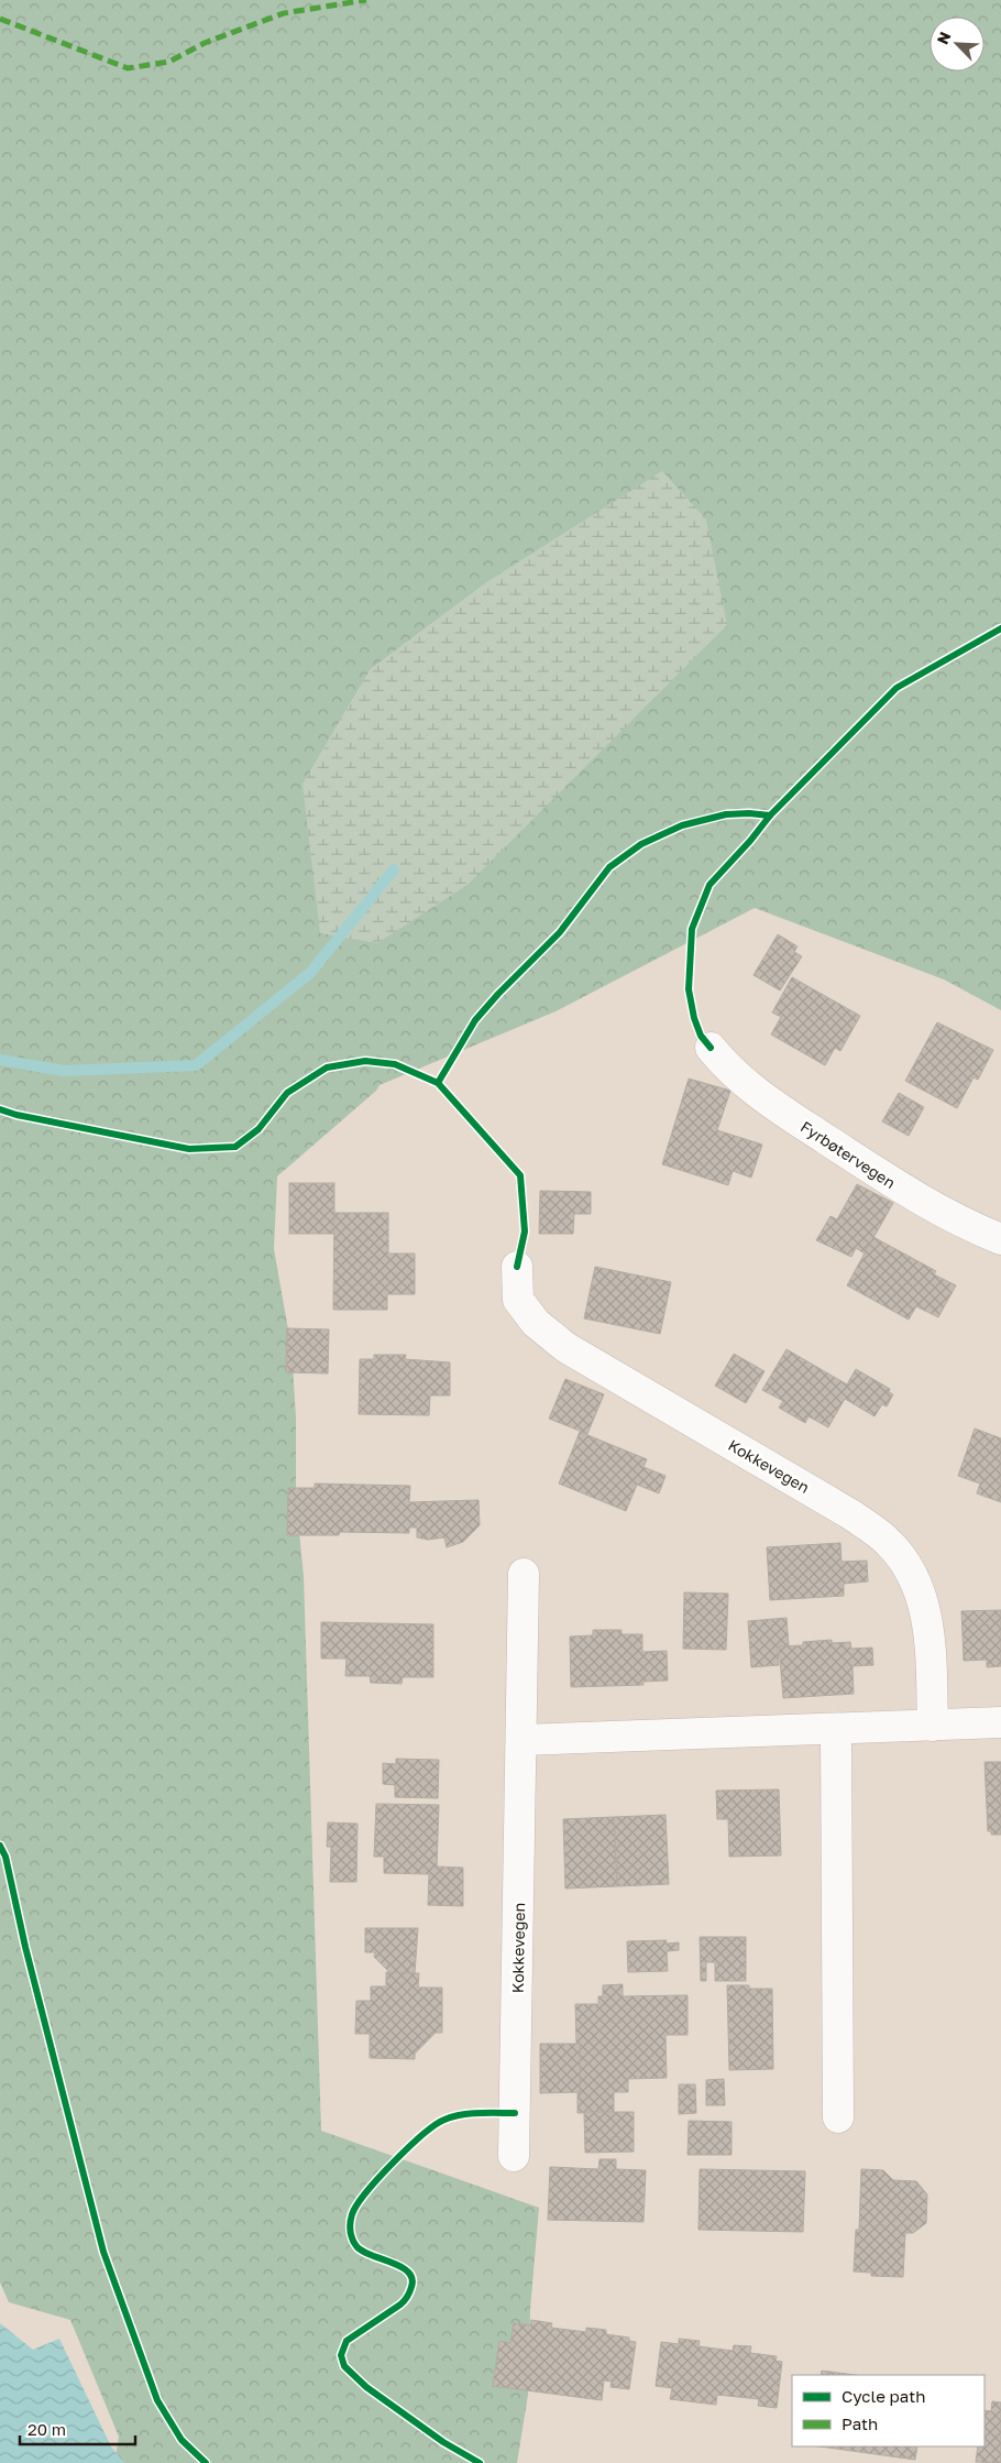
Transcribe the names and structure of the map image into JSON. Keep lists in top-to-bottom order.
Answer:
{
  "streets": {
    "street": ["Fyrbøtervegen", "Kokkevegen"]
  },
  "legend": ["Cycle path", "Path"],
  "scale_bar": "20 m",
  "north": "top left"
}
